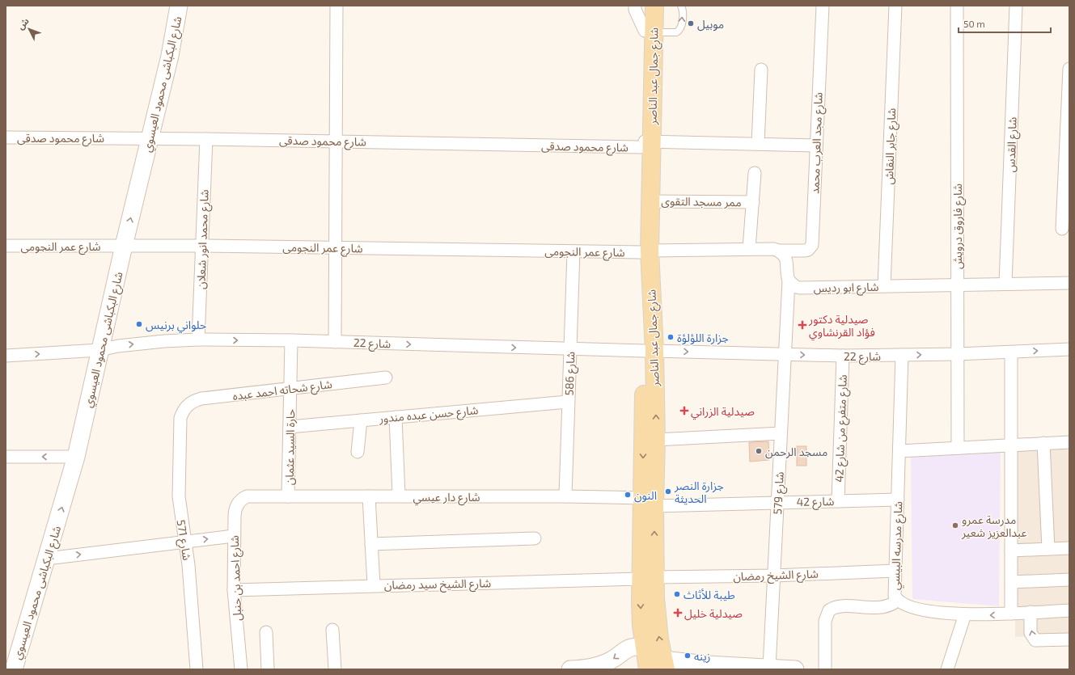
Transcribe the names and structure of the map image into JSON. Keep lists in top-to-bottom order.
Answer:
{
  "streets": {
    "main road": ["شارع جمال عبد الناصر"],
    "street": [
      "شارع البكباشى محمود العيسوي",
      "شارع محمود صدقى",
      "شارع مجد العرب محمد",
      "شارع القدس",
      "شارع جابر النقاش",
      "ممر مسجد التقوى",
      "شارع فاروق درويش",
      "شارع محمد انور شعلان",
      "شارع عمر النجومى",
      "شارع ابو رديس",
      "شارع 22",
      "شارع 586",
      "شارع شحاته احمد عبده",
      "شارع حسن عبده مندور",
      "شارع متفرع من شارع 42",
      "حارة السيد عثمان",
      "شارع 579",
      "شارع دار عيسي",
      "شارع 42",
      "شارع 571",
      "شارع مدرسه البيسي",
      "شارع الشيخ رمضان",
      "شارع احمد بن حنبل",
      "شارع الشيخ سيد رمضان"
    ]
  },
  "crossings": [
    ["شارع جمال عبد الناصر", "شارع محمود صدقى"],
    ["شارع جمال عبد الناصر", "ممر مسجد التقوى"],
    ["شارع جمال عبد الناصر", "شارع عمر النجومى"],
    ["شارع جمال عبد الناصر", "شارع 22"],
    ["شارع جمال عبد الناصر", "شارع دار عيسي"],
    ["شارع جمال عبد الناصر", "شارع 42"],
    ["شارع جمال عبد الناصر", "شارع الشيخ رمضان"],
    ["شارع جمال عبد الناصر", "شارع الشيخ سيد رمضان"],
    ["شارع البكباشى محمود العيسوي", "شارع محمود صدقى"],
    ["شارع البكباشى محمود العيسوي", "شارع عمر النجومى"],
    ["شارع البكباشى محمود العيسوي", "شارع 22"],
    ["شارع محمود صدقى", "شارع مجد العرب محمد"],
    ["شارع محمود صدقى", "شارع محمد انور شعلان"],
    ["شارع القدس", "شارع ابو رديس"],
    ["شارع جابر النقاش", "شارع ابو رديس"],
    ["شارع فاروق درويش", "شارع ابو رديس"],
    ["شارع فاروق درويش", "شارع 22"],
    ["شارع محمد انور شعلان", "شارع عمر النجومى"],
    ["شارع محمد انور شعلان", "شارع 22"],
    ["شارع عمر النجومى", "شارع 586"],
    ["شارع ابو رديس", "شارع 579"],
    ["شارع 22", "شارع 586"],
    ["شارع 22", "شارع متفرع من شارع 42"],
    ["شارع 22", "حارة السيد عثمان"],
    ["شارع 22", "شارع 579"],
    ["شارع 22", "شارع مدرسه البيسي"],
    ["شارع 586", "شارع حسن عبده مندور"],
    ["شارع 586", "شارع دار عيسي"],
    ["شارع شحاته احمد عبده", "حارة السيد عثمان"],
    ["شارع شحاته احمد عبده", "شارع 571"],
    ["شارع حسن عبده مندور", "حارة السيد عثمان"],
    ["شارع متفرع من شارع 42", "شارع 42"],
    ["حارة السيد عثمان", "شارع دار عيسي"],
    ["شارع 579", "شارع 42"],
    ["شارع 579", "شارع الشيخ رمضان"],
    ["شارع دار عيسي", "شارع 42"],
    ["شارع دار عيسي", "شارع احمد بن حنبل"],
    ["شارع 42", "شارع مدرسه البيسي"],
    ["شارع مدرسه البيسي", "شارع الشيخ رمضان"],
    ["شارع الشيخ رمضان", "شارع الشيخ سيد رمضان"],
    ["شارع احمد بن حنبل", "شارع الشيخ سيد رمضان"]
  ],
  "places": {
    "other": [
      "موبيل",
      "حلواني برنيس",
      "جزارة اللؤلؤة",
      "مسجد الرحمن",
      "جزارة النصر الحديثة",
      "النون",
      "مدرسة عمرو عبدالعزيز شعير",
      "طيبة للأثاث",
      "زينه"
    ],
    "health": ["صيدلية دكتور فؤاد القرنشاوي", "صيدلية الزراني", "صيدلية خليل"]
  },
  "scale_bar": "50 m",
  "north": "top left"
}
